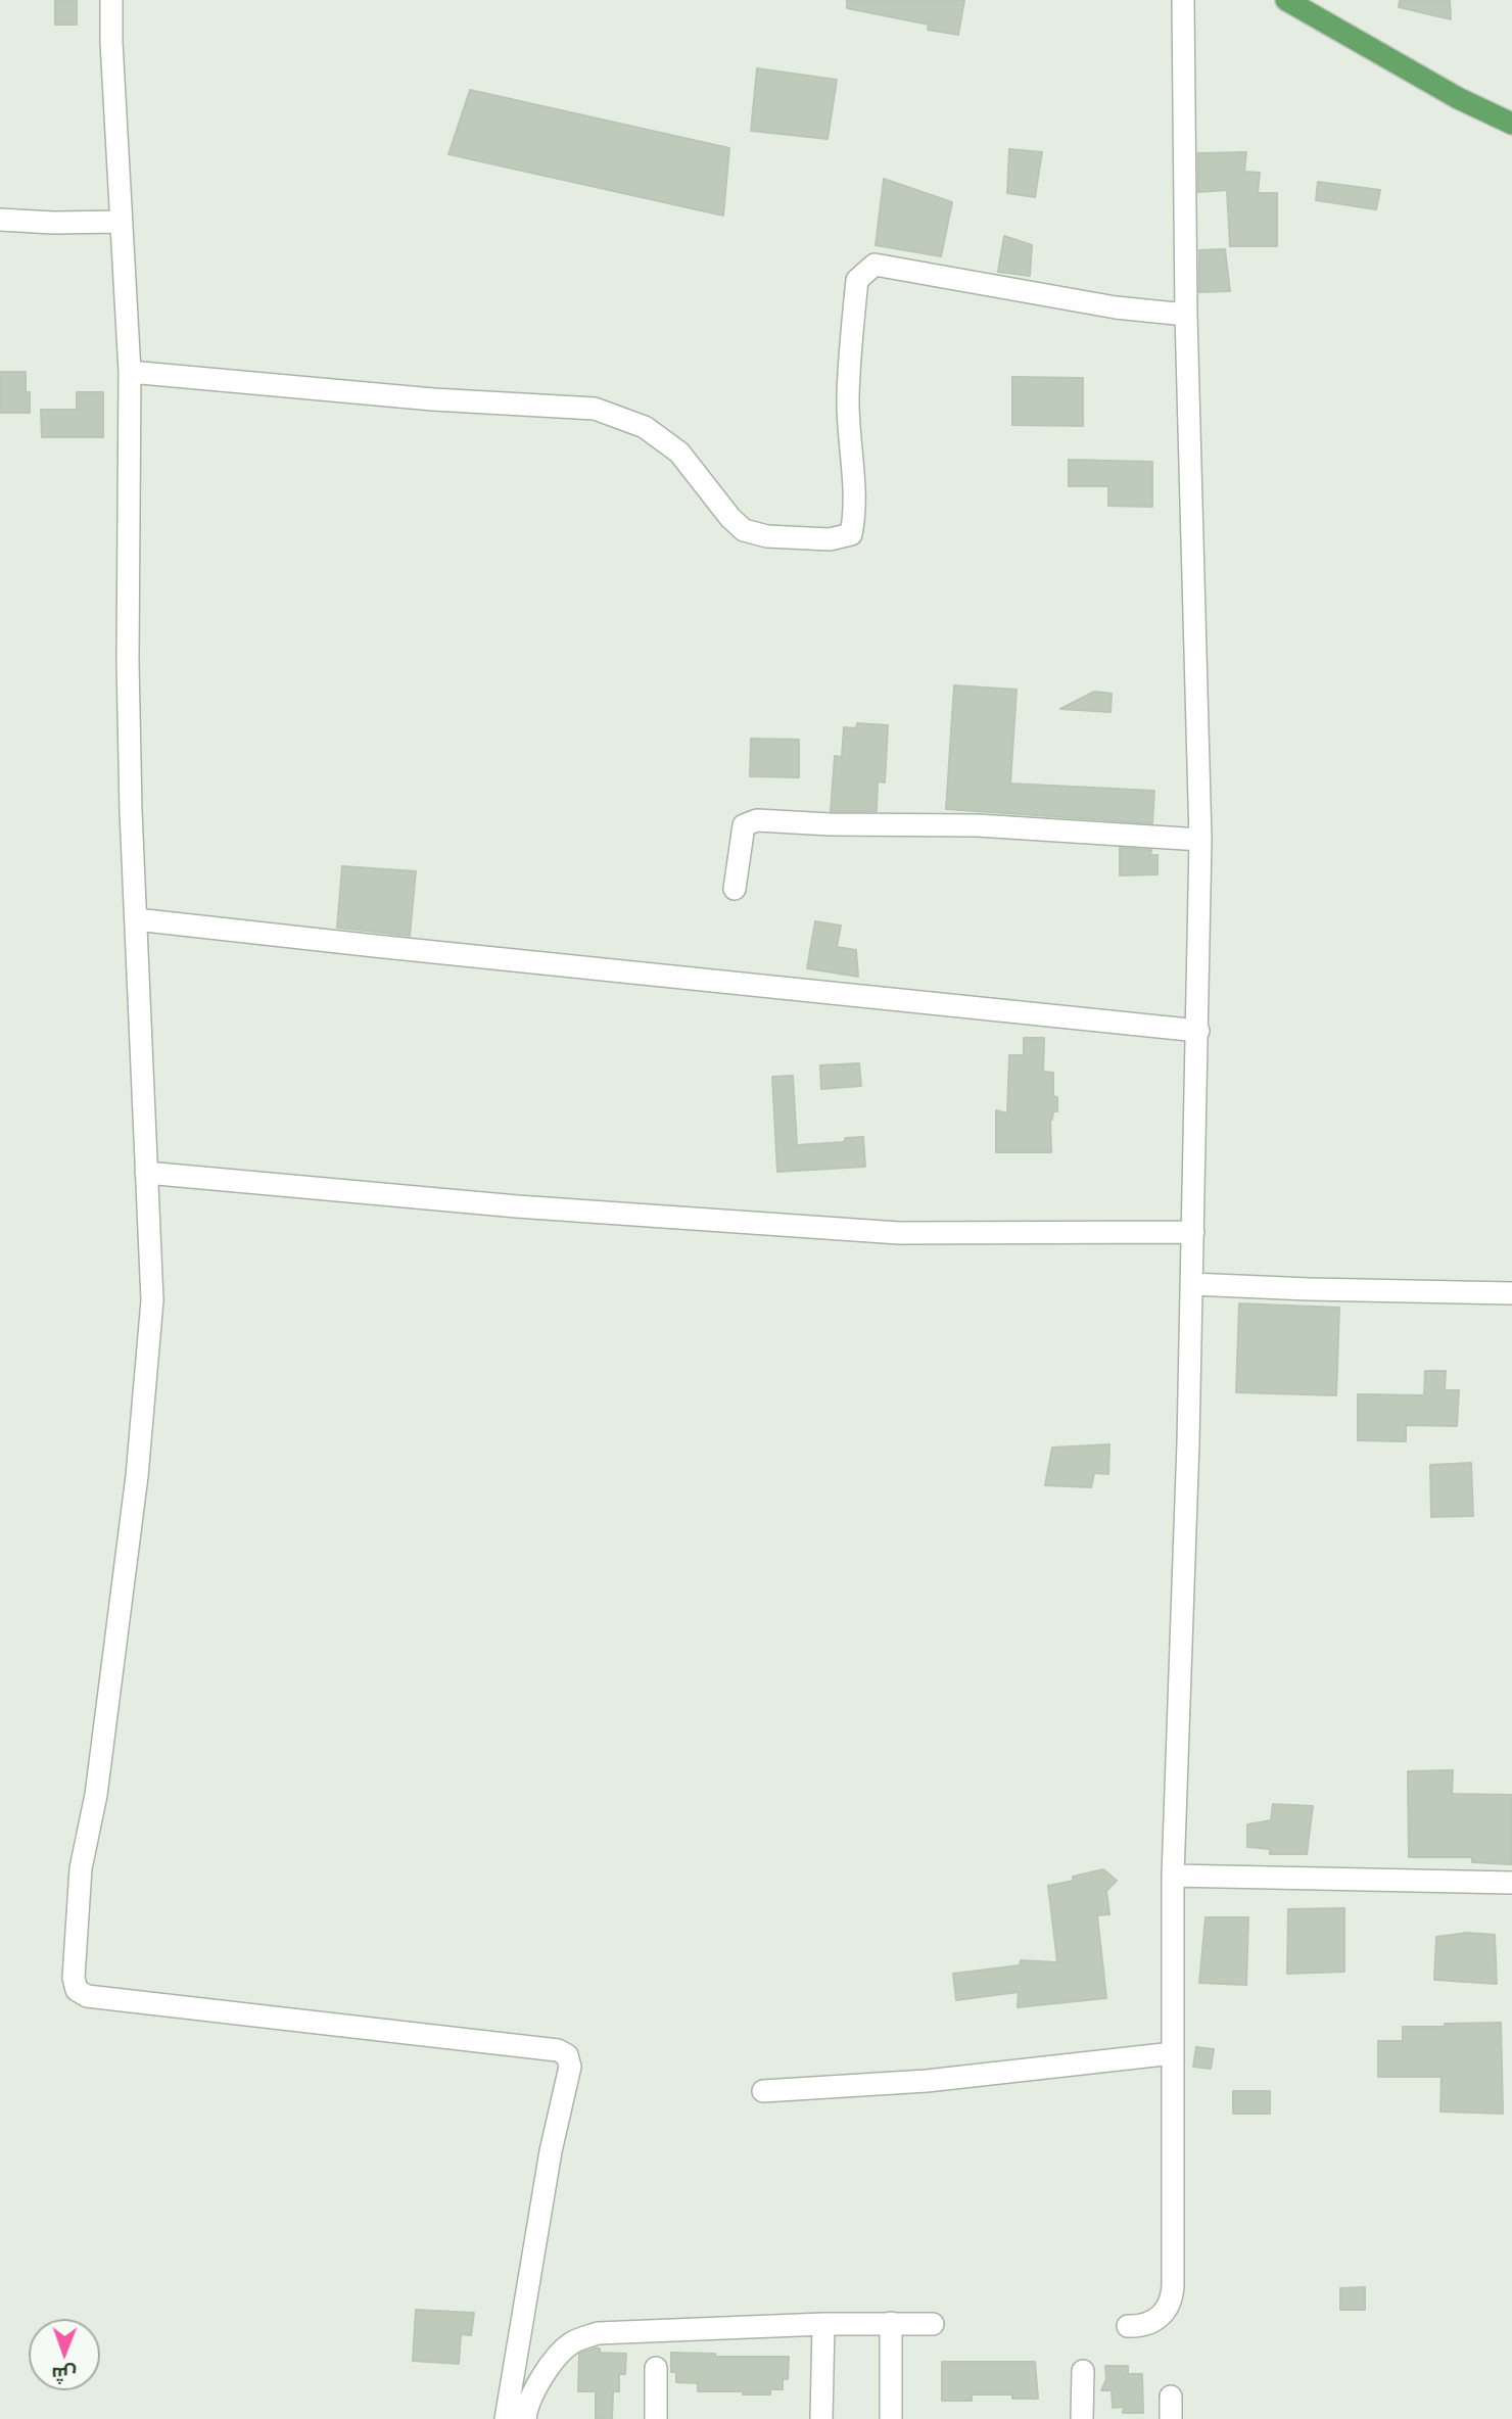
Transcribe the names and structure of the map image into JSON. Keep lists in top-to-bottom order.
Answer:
{
  "north": "bottom"
}
